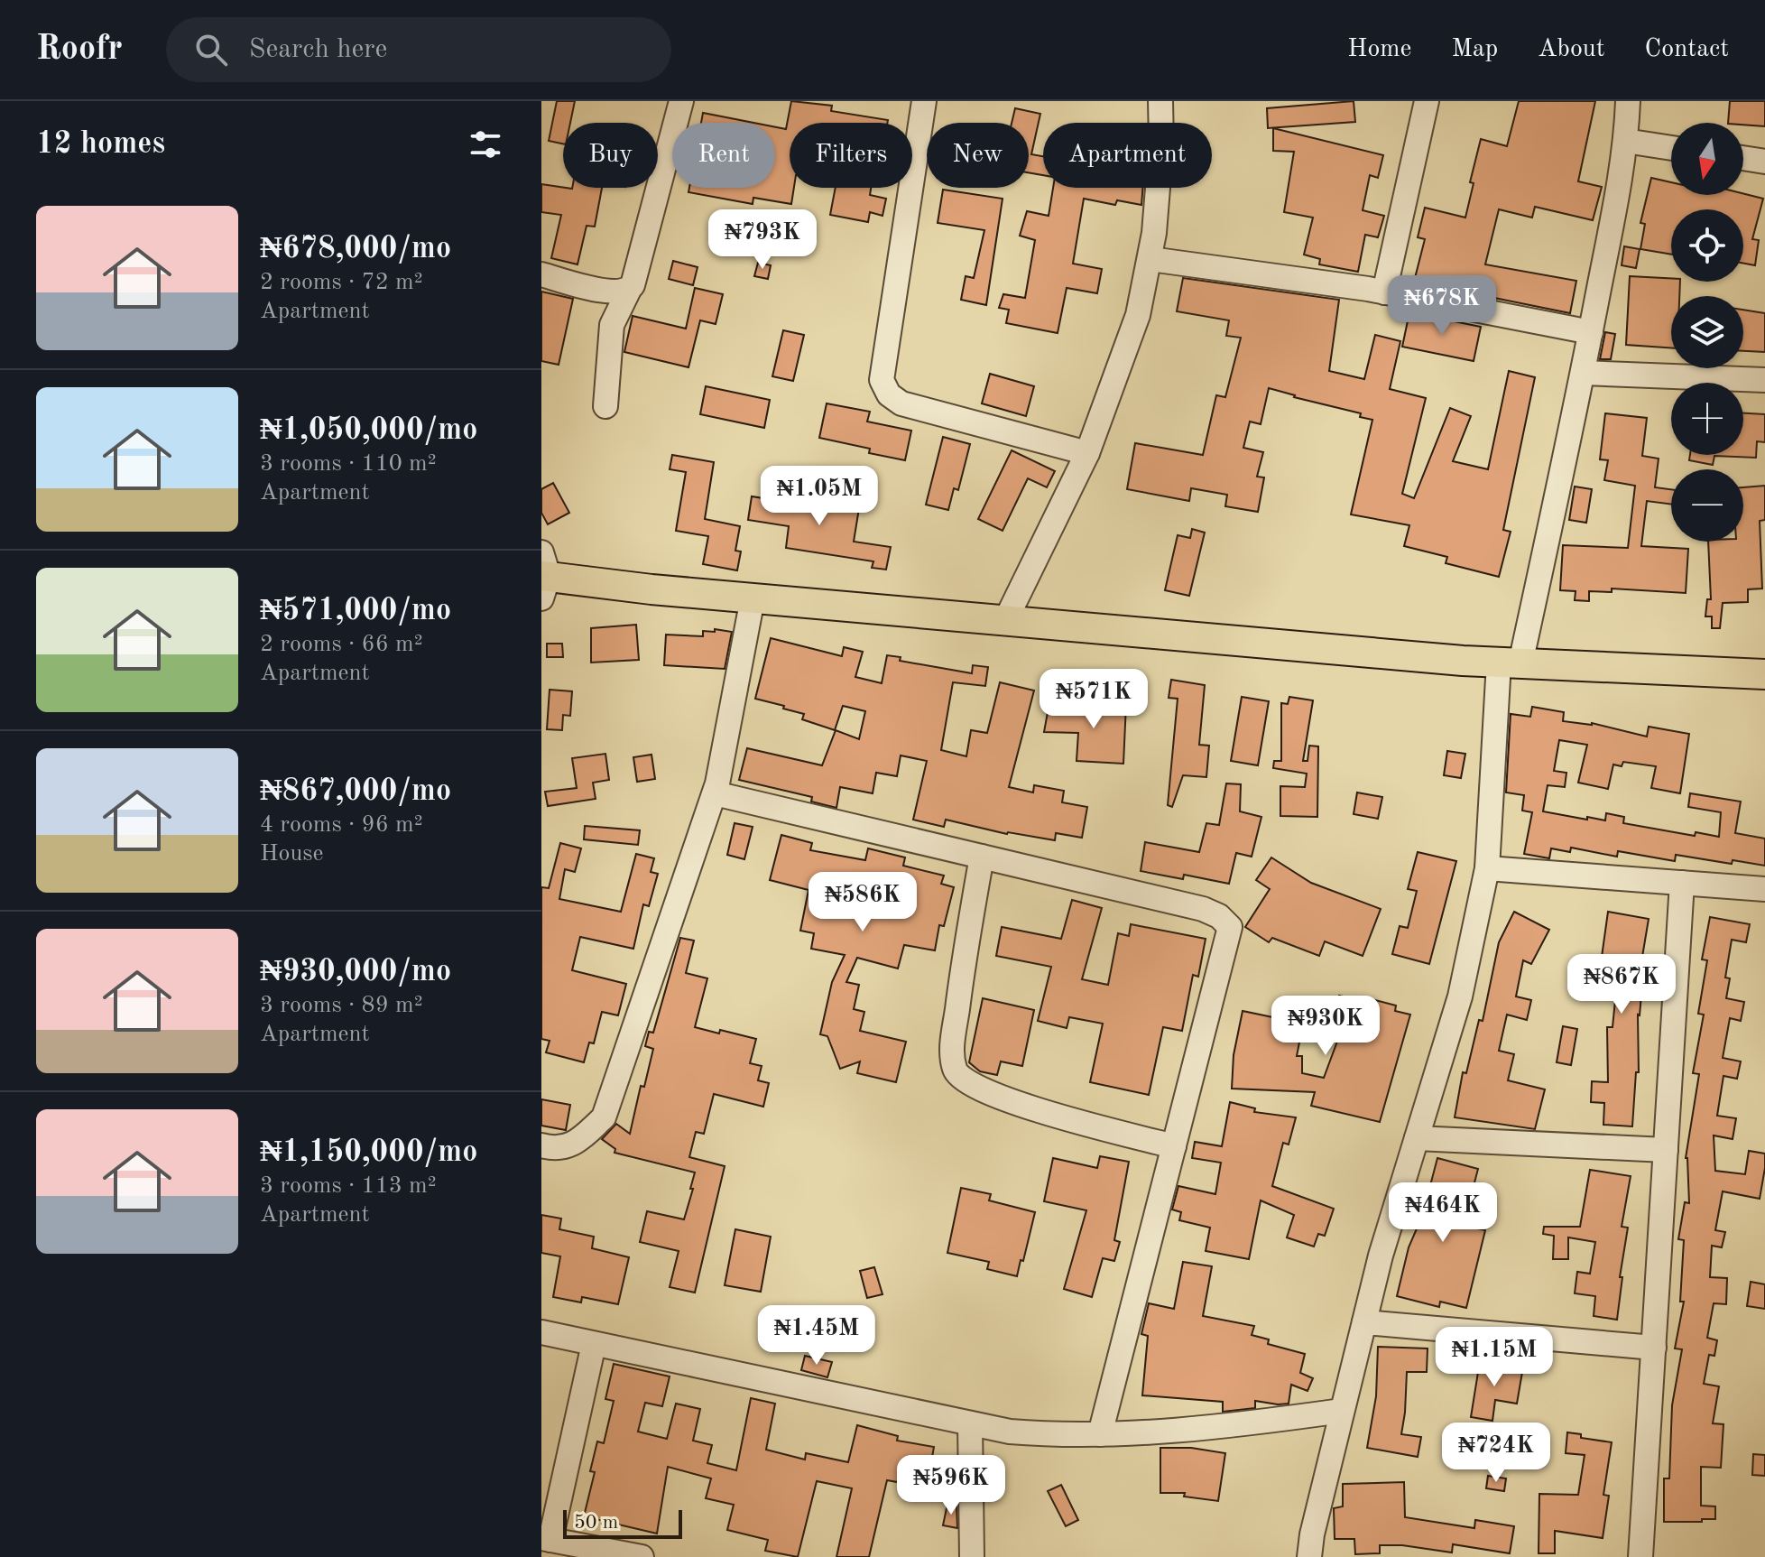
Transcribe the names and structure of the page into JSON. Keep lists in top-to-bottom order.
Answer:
{
  "scale_bar": "50 m",
  "north": "bottom",
  "page": {
    "header": "Roofr",
    "search": "Search here",
    "nav": [
      "Home",
      "Map",
      "About",
      "Contact"
    ],
    "heading": "12 homes",
    "map_buttons": ["+", "−"],
    "chip": [
      "Buy",
      "Rent",
      "Filters",
      "New",
      "Apartment"
    ],
    "list": [
      {
        "name": "₦678,000/mo",
        "note": "2 rooms · 72 m² · Apartment"
      },
      {
        "name": "₦1,050,000/mo",
        "note": "3 rooms · 110 m² · Apartment"
      },
      {
        "name": "₦571,000/mo",
        "note": "2 rooms · 66 m² · Apartment"
      },
      {
        "name": "₦867,000/mo",
        "note": "4 rooms · 96 m² · House"
      },
      {
        "name": "₦930,000/mo",
        "note": "3 rooms · 89 m² · Apartment"
      },
      {
        "name": "₦1,150,000/mo",
        "note": "3 rooms · 113 m² · Apartment"
      }
    ],
    "price": [
      "₦793K",
      "₦678K",
      "₦1.05M",
      "₦571K",
      "₦586K",
      "₦867K",
      "₦930K",
      "₦464K",
      "₦1.45M",
      "₦1.15M",
      "₦724K",
      "₦596K"
    ],
    "scale": "50 m"
  }
}
